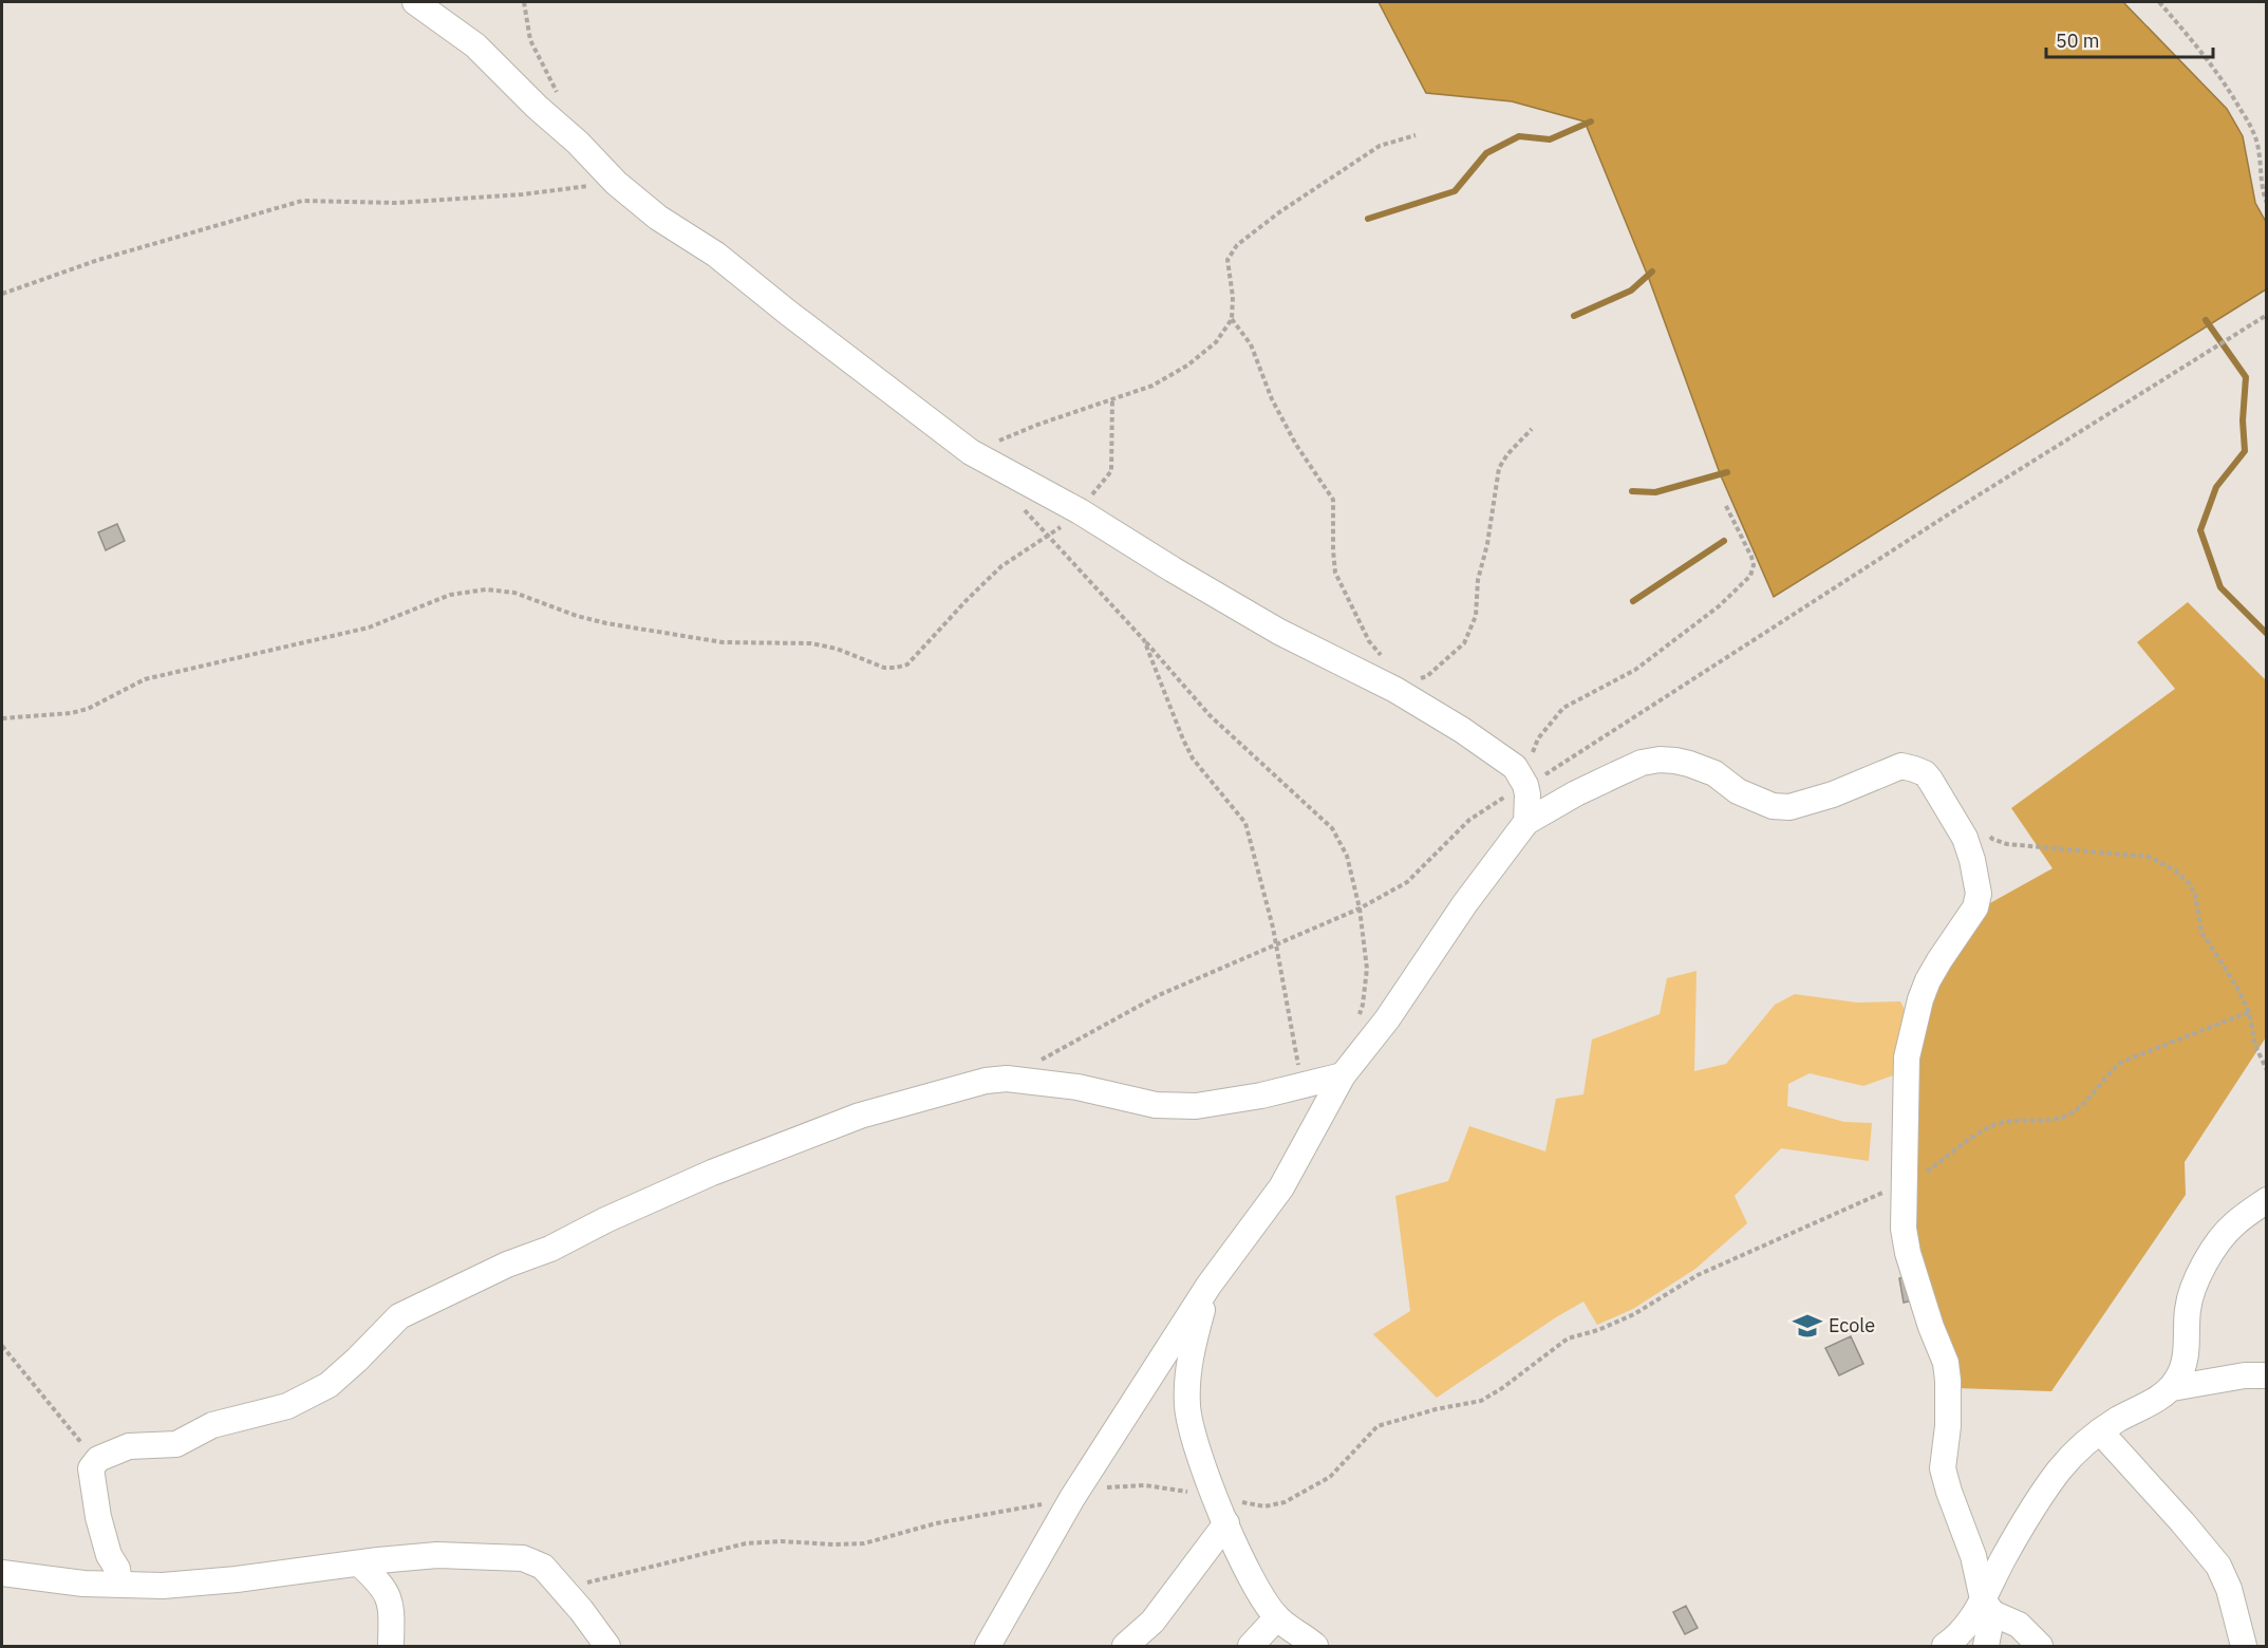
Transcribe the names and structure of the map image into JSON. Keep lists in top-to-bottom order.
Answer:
{
  "places": {
    "school or university": ["Ecole"]
  },
  "scale_bar": "50 m"
}
